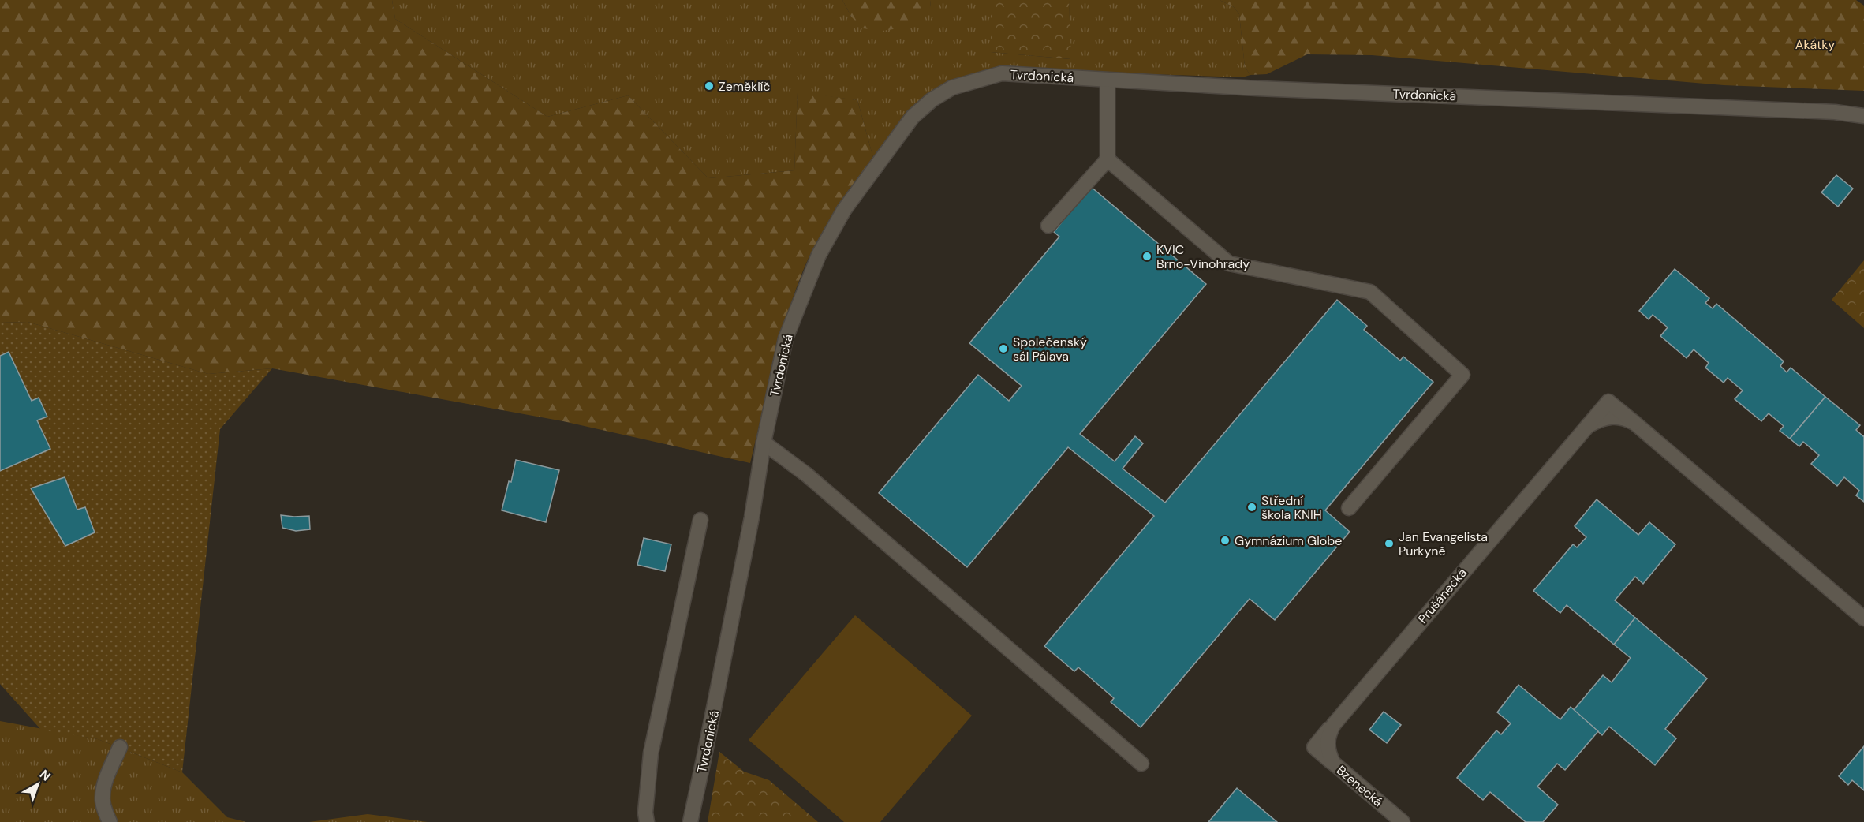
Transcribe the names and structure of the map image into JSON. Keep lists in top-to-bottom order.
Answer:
{
  "streets": {
    "street": ["Tvrdonická", "Prušánecká", "Bzenecká"]
  },
  "crossings": [
    ["Prušánecká", "Bzenecká"]
  ],
  "parks": ["Akátky"],
  "places": [
    "Zeměklíč",
    "KVIC Brno-Vinohrady",
    "Společenský sál Pálava",
    "Střední škola KNIH",
    "Gymnázium Globe",
    "Jan Evangelista Purkyně"
  ],
  "north": "top right"
}
